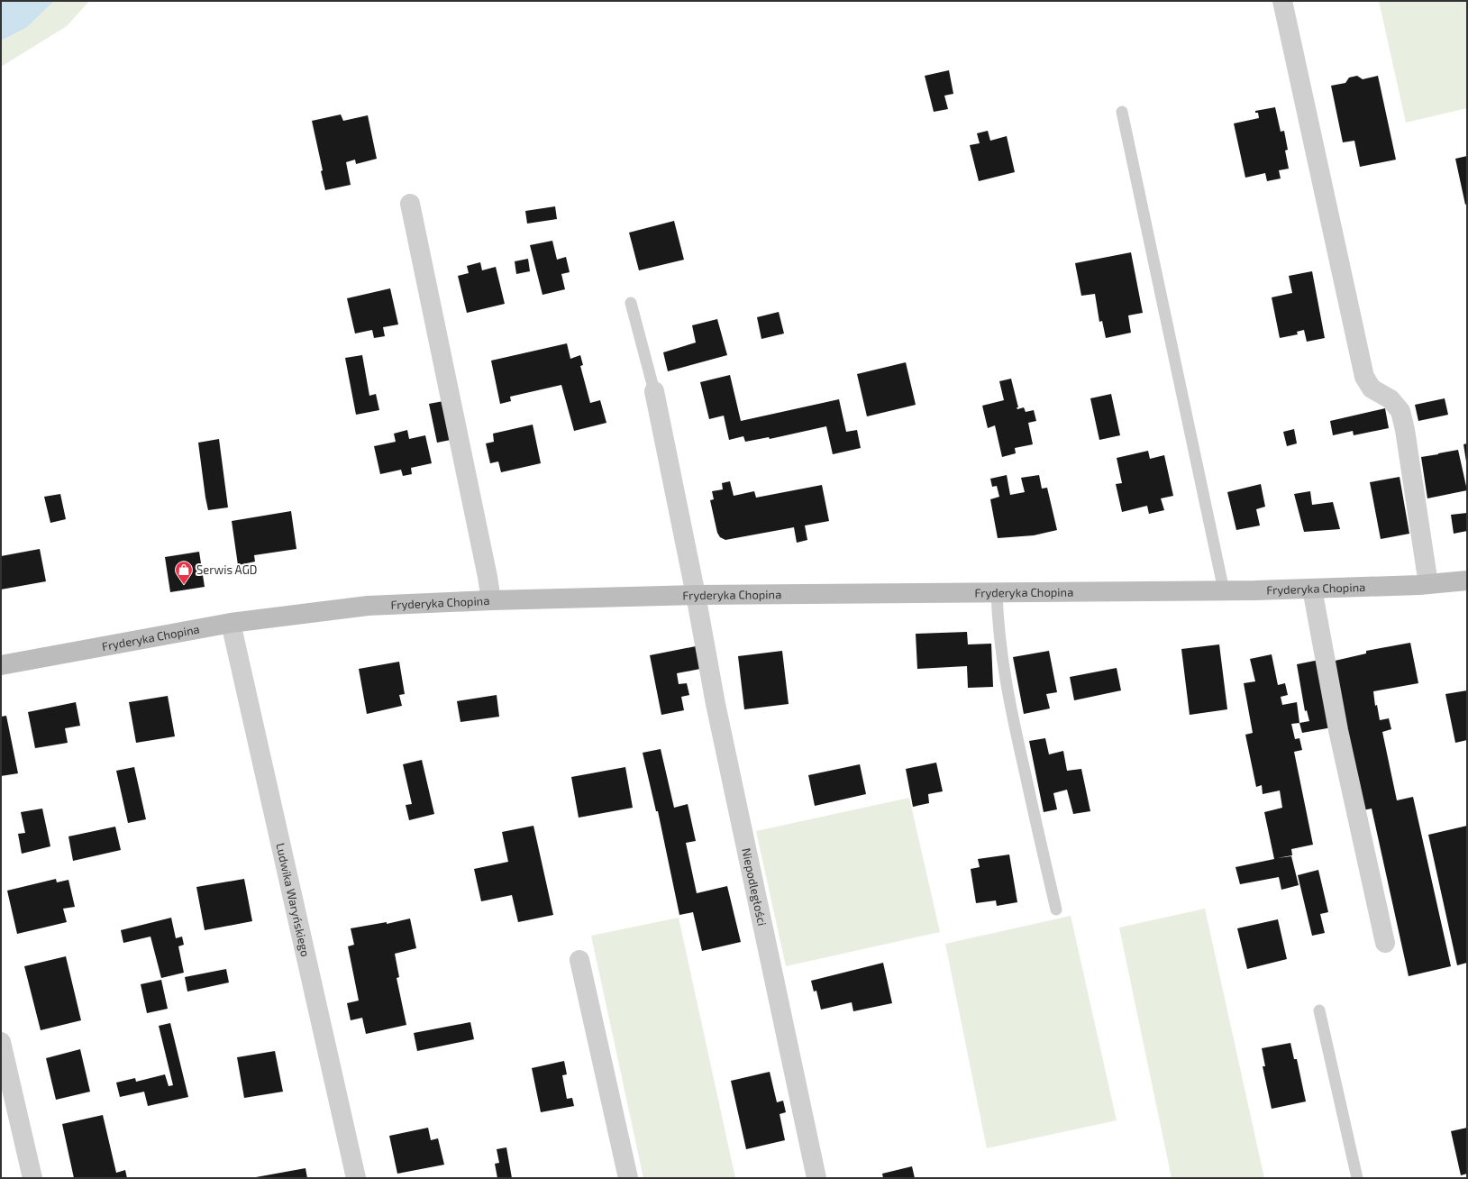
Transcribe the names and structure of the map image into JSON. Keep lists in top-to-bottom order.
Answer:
{
  "streets": {
    "main road": ["Fryderyka Chopina"],
    "street": ["Niepodległości", "Ludwika Waryńskiego"]
  },
  "crossings": [
    ["Fryderyka Chopina", "Niepodległości"],
    ["Fryderyka Chopina", "Ludwika Waryńskiego"]
  ],
  "places": {
    "shop": ["Serwis AGD"]
  }
}
